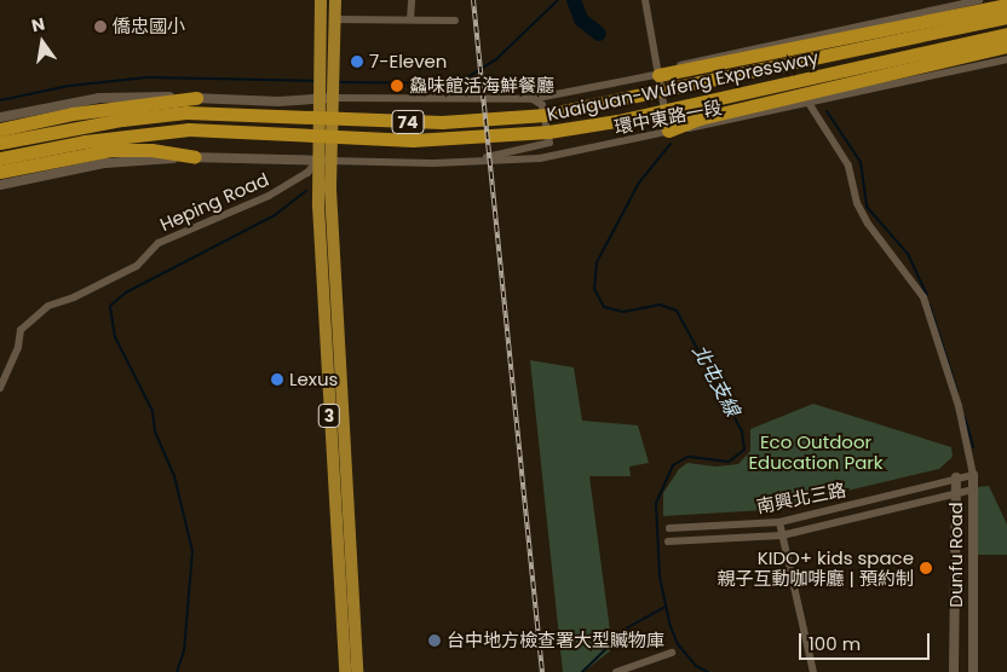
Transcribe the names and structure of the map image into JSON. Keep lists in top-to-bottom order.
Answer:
{
  "streets": {
    "highway": ["Kuaiguan-Wufeng Expressway", "74"],
    "main road": ["3"],
    "street": [
      "環中東路一段",
      "Heping Road",
      "南興北三路",
      "Dunfu Road"
    ]
  },
  "crossings": [
    ["環中東路一段", "Heping Road"],
    ["環中東路一段", "3"],
    ["Heping Road", "3"],
    ["南興北三路", "Dunfu Road"]
  ],
  "water": ["北屯支線"],
  "parks": ["Eco Outdoor Education Park"],
  "places": [
    "僑忠國小",
    "7-Eleven",
    "鱻味館活海鮮餐廳",
    "Lexus",
    "KIDO+ kids space 親子互動咖啡廳 | 預約制",
    "台中地方檢查署大型贓物庫"
  ],
  "scale_bar": "100 m",
  "north": "top"
}
